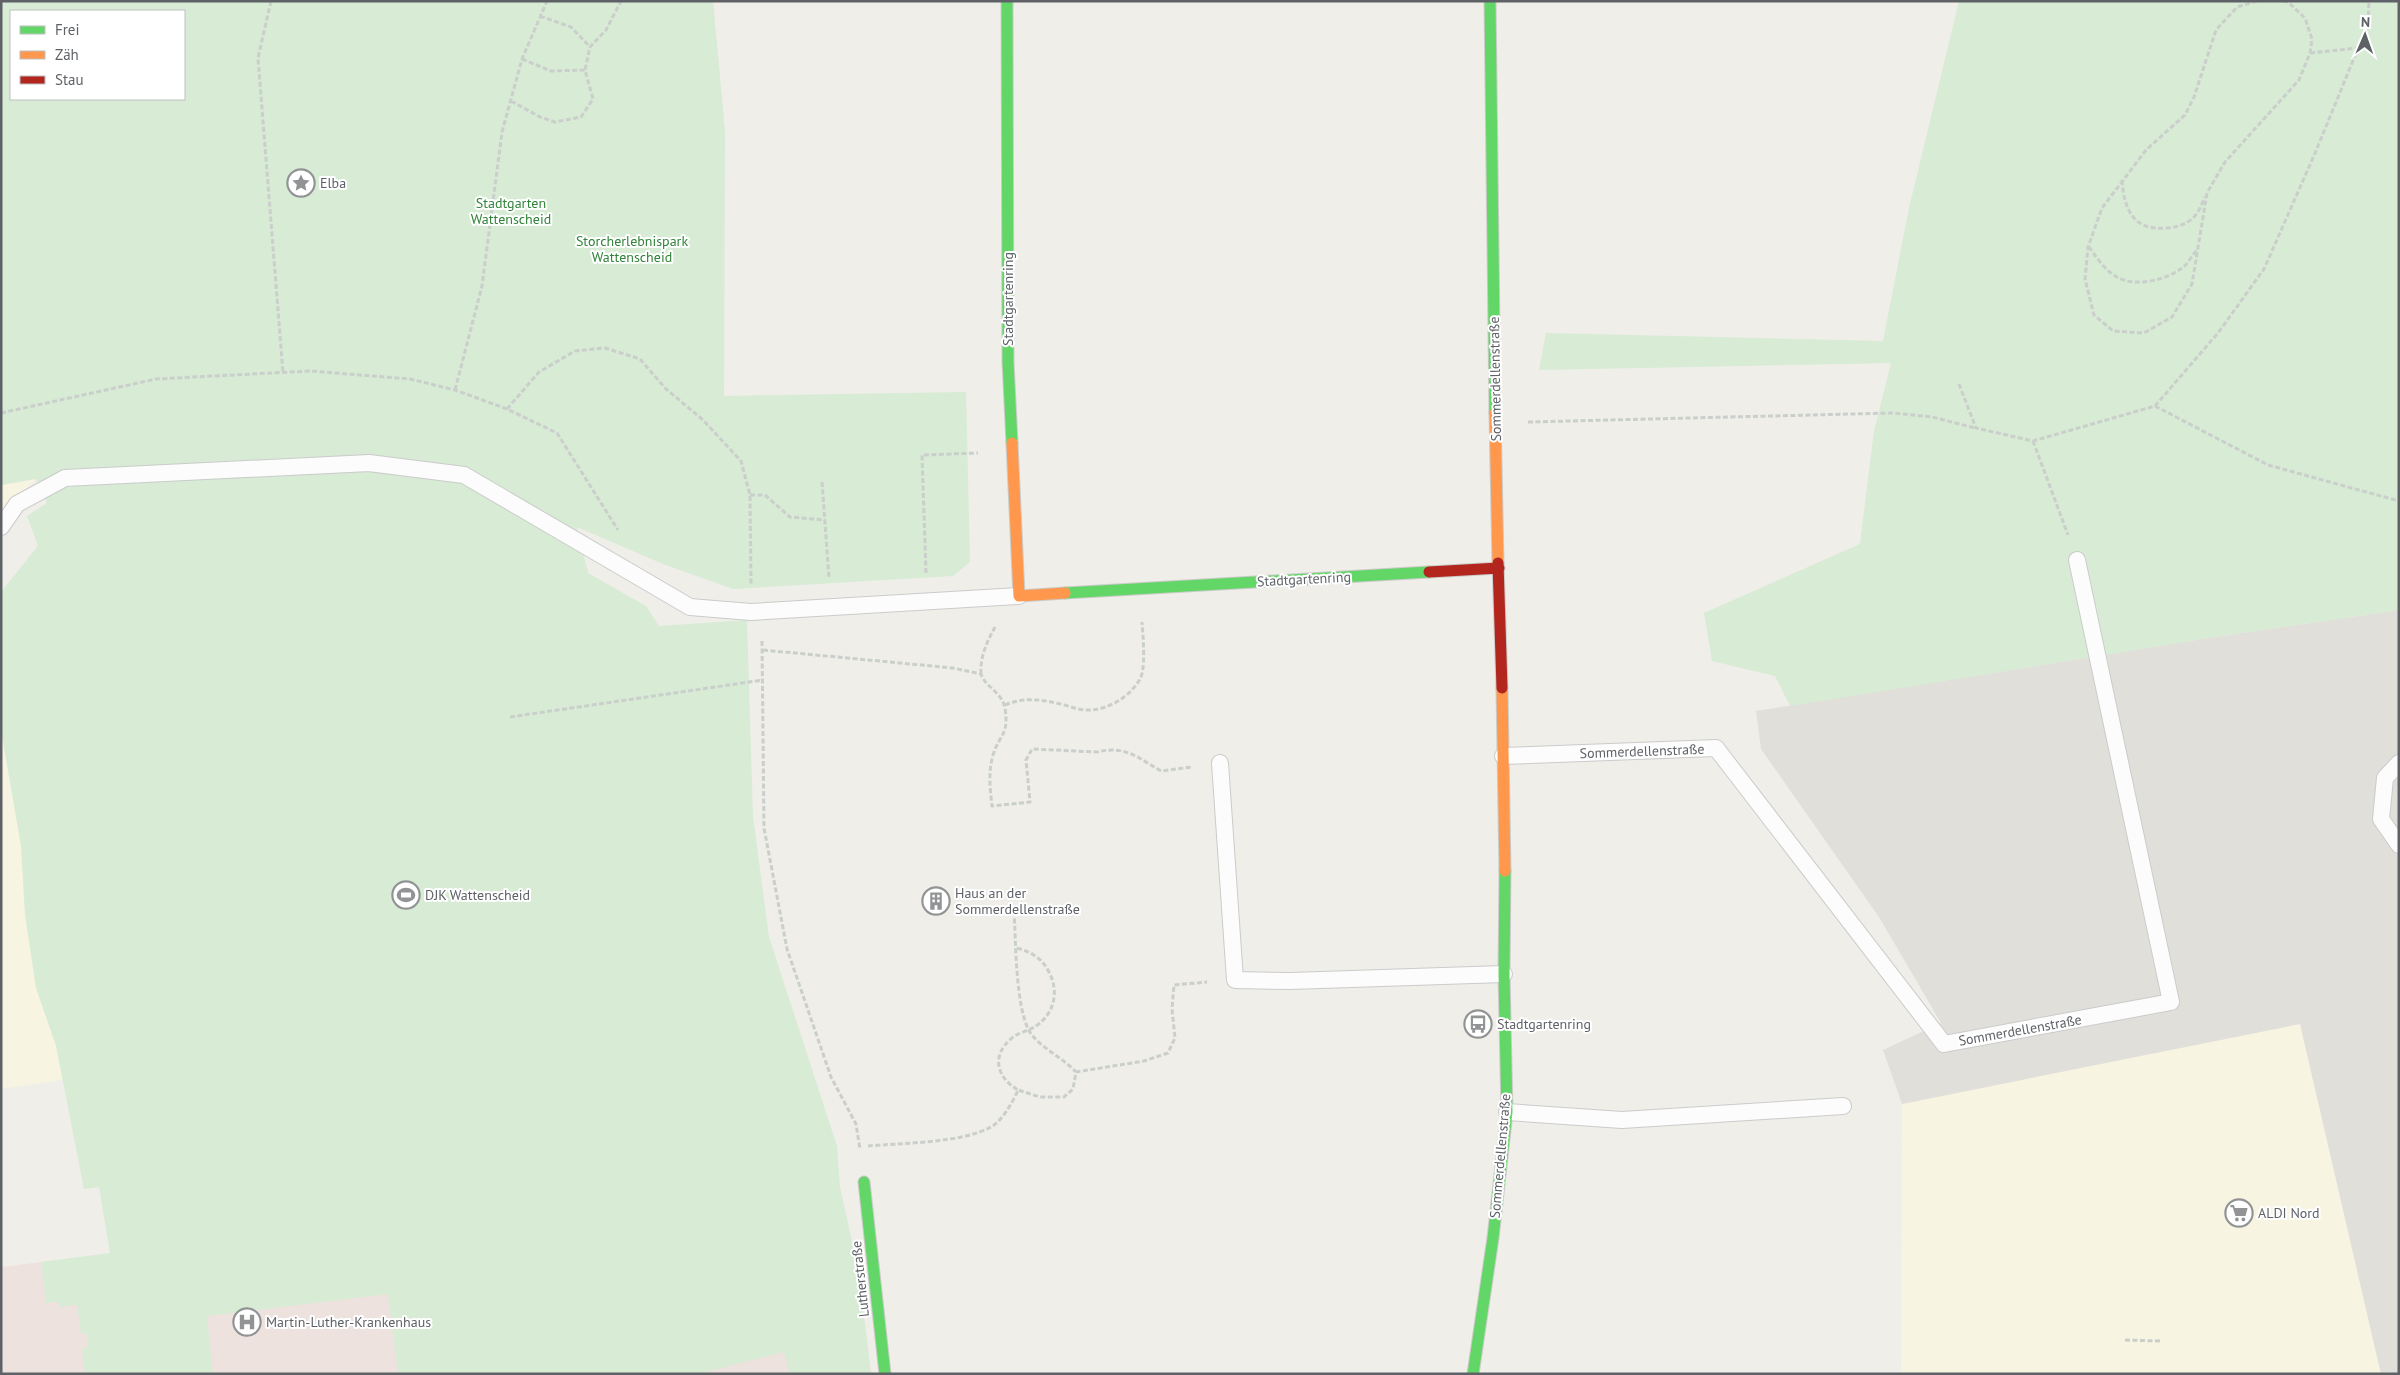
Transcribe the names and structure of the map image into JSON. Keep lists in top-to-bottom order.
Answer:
{
  "streets": {
    "street": ["Stadtgartenring", "Sommerdellenstraße", "Lutherstraße"]
  },
  "crossings": [
    ["Stadtgartenring", "Sommerdellenstraße"]
  ],
  "parks": ["Stadtgarten Wattenscheid", "Storcherlebnispark Wattenscheid"],
  "places": {
    "place": ["Elba"],
    "sports": ["DJK Wattenscheid"],
    "building": ["Haus an der Sommerdellenstraße"],
    "bus stop": ["Stadtgartenring"],
    "supermarket": ["ALDI Nord"],
    "hospital": ["Martin-Luther-Krankenhaus"]
  },
  "legend": ["Frei", "Zäh", "Stau"],
  "north": "top"
}
